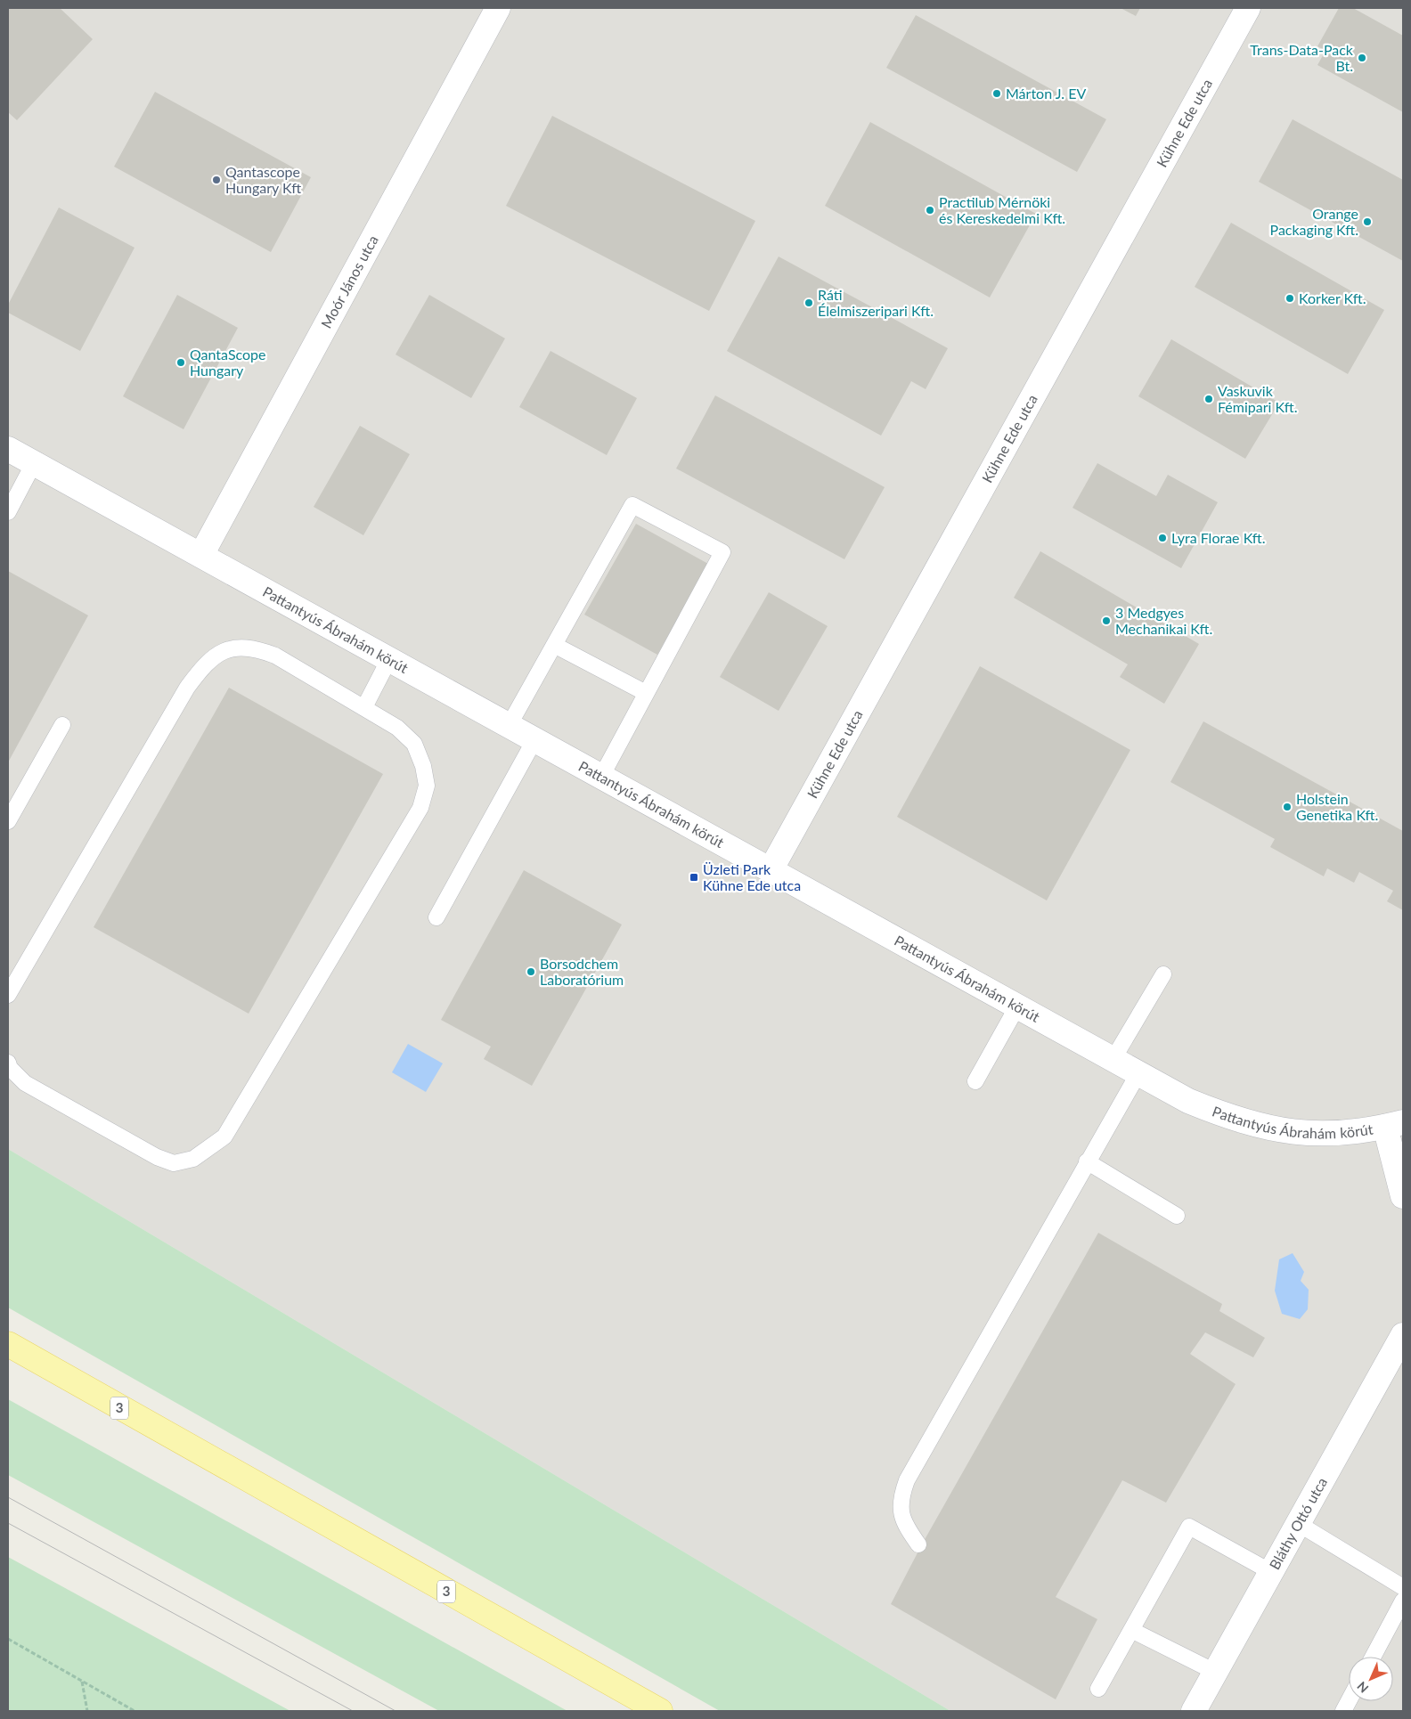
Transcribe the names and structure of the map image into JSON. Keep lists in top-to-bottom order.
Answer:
{
  "streets": {
    "main road": ["3"],
    "street": [
      "Kühne Ede utca",
      "Moór János utca",
      "Pattantyús Ábrahám körút",
      "Bláthy Ottó utca"
    ]
  },
  "crossings": [
    ["Kühne Ede utca", "Pattantyús Ábrahám körút"],
    ["Moór János utca", "Pattantyús Ábrahám körút"]
  ],
  "places": {
    "other": [
      "Trans-Data-Pack Bt.",
      "Márton J. EV",
      "Qantascope Hungary Kft",
      "Practilub Mérnöki és Kereskedelmi Kft.",
      "Orange Packaging Kft.",
      "Korker Kft.",
      "Ráti Élelmiszeripari Kft.",
      "QantaScope Hungary",
      "Vaskuvik Fémipari Kft.",
      "Lyra Florae Kft.",
      "3 Medgyes Mechanikai Kft.",
      "Holstein Genetika Kft.",
      "Borsodchem Laboratórium"
    ],
    "transit": ["Üzleti Park Kühne Ede utca"]
  },
  "north": "bottom left"
}
